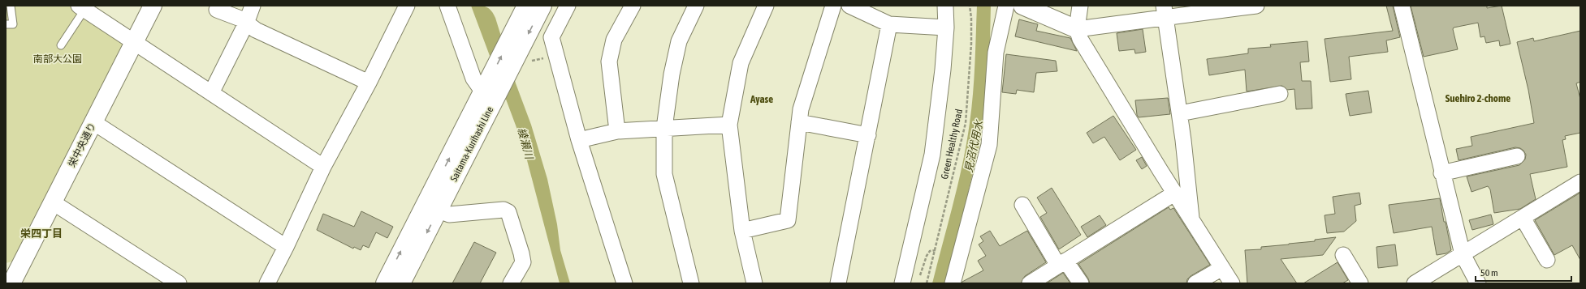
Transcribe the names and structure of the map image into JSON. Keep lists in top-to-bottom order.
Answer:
{
  "streets": {
    "main road": ["Saitama-Kurihashi Line", "栄中央通り"],
    "path": ["Green Healthy Road"]
  },
  "districts": ["Suehiro 2-chome", "Ayase", "栄四丁目"],
  "water": ["綾瀬川", "見沼代用水"],
  "parks": ["南部大公園"],
  "scale_bar": "50 m"
}
